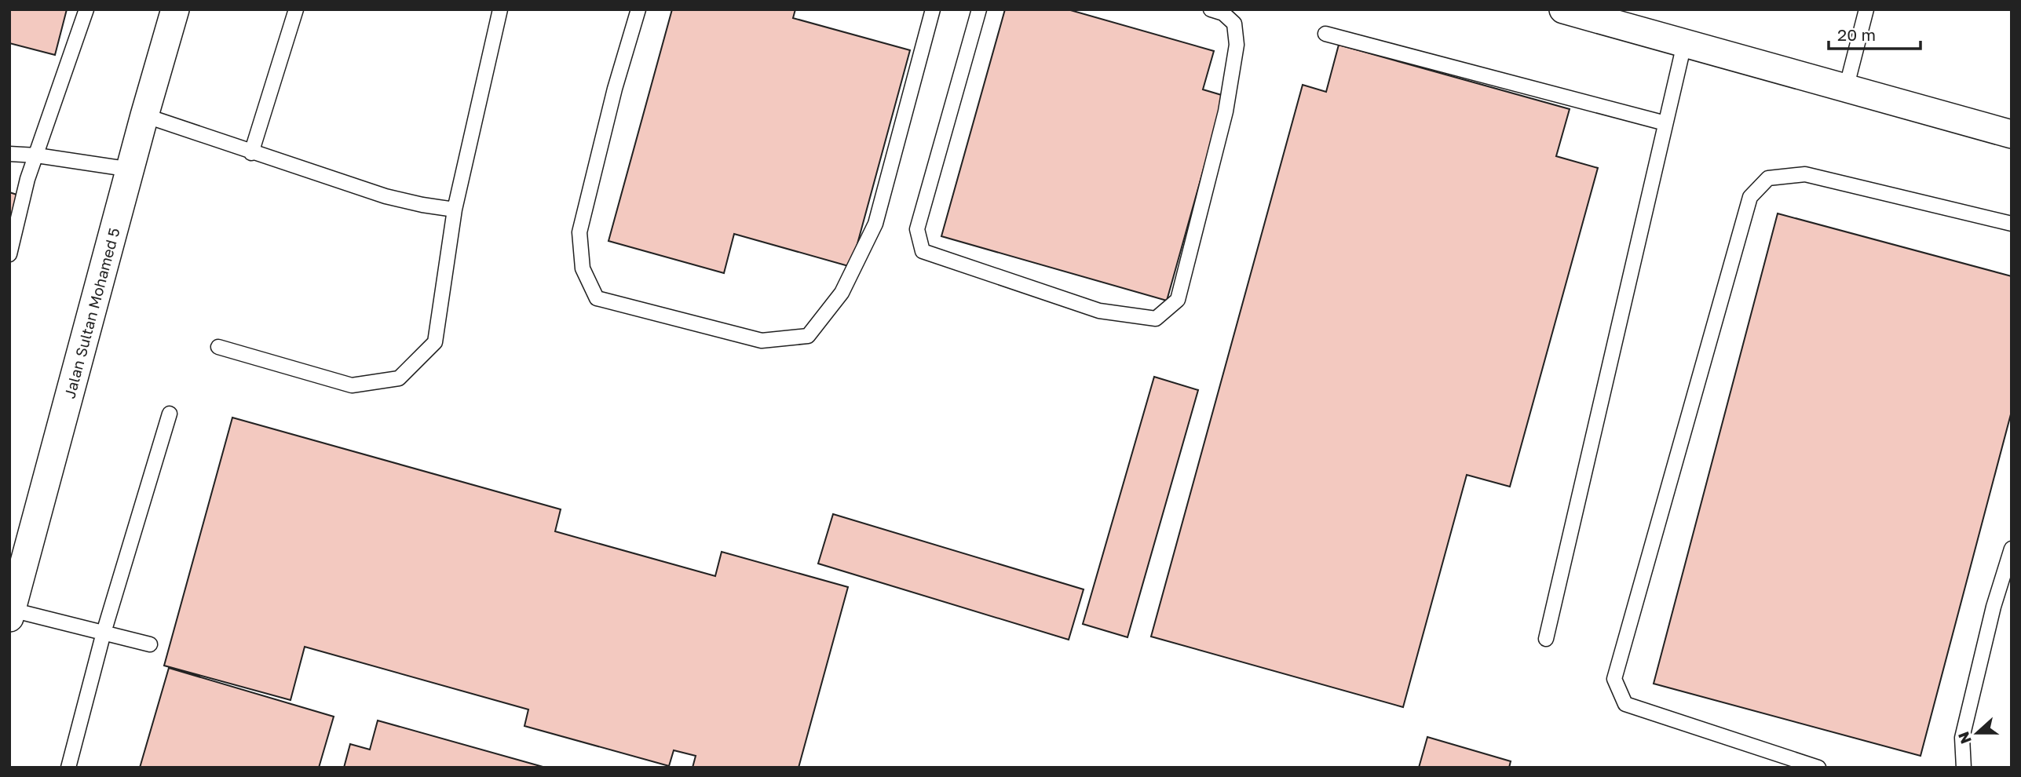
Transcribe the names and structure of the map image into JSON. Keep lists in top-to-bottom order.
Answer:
{
  "streets": {
    "street": ["Jalan Sultan Mohamed 5"]
  },
  "scale_bar": "20 m",
  "north": "left"
}
